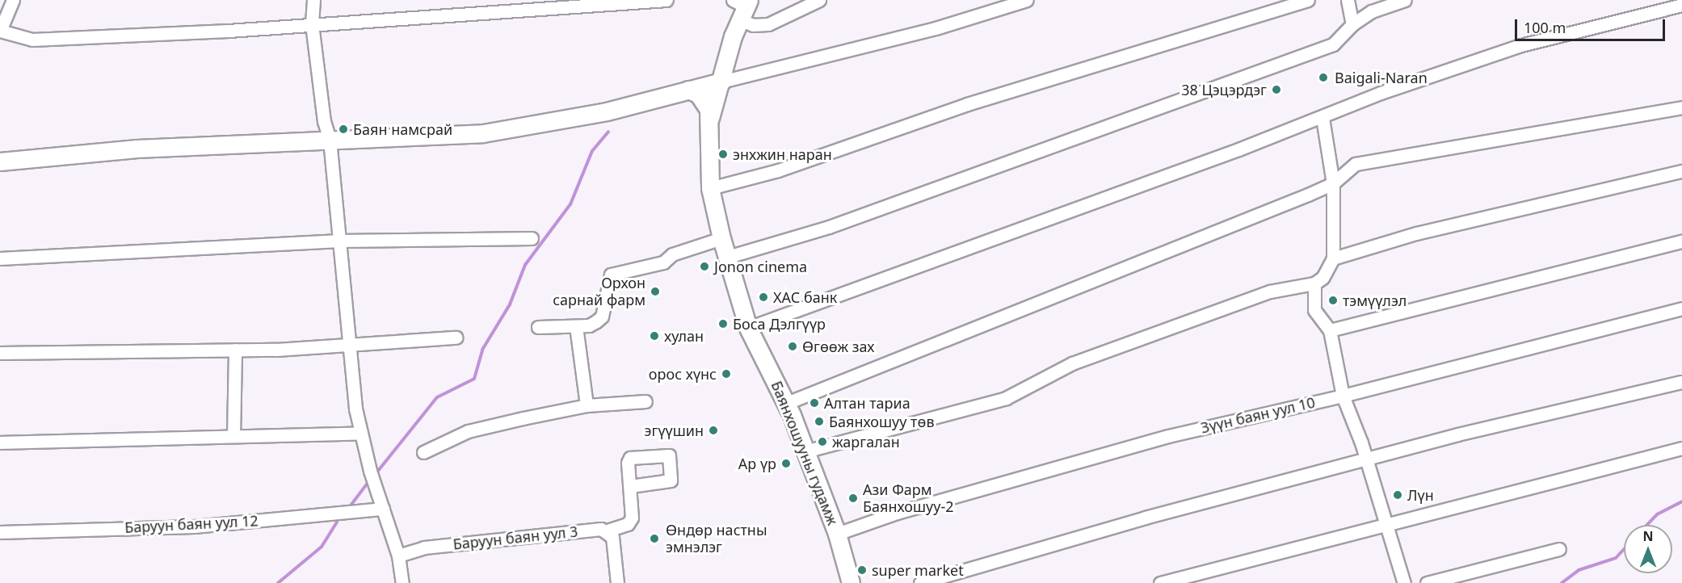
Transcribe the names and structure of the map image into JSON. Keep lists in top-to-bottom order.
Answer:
{
  "streets": {
    "street": [
      "Зүүн баян уул 10",
      "Баянхошууны гудамж",
      "Баруун баян уул 12",
      "Баруун баян уул 3"
    ]
  },
  "crossings": [
    ["Зүүн баян уул 10", "Баянхошууны гудамж"]
  ],
  "places": [
    "Baigali-Naran",
    "38 Цэцэрдэг",
    "Баян намсрай",
    "энхжин наран",
    "Jonon cinema",
    "Орхон сарнай фарм",
    "ХАС банк",
    "тэмүүлэл",
    "Боса Дэлгүүр",
    "хулан",
    "Өгөөж зах",
    "орос хүнс",
    "Алтан тариа",
    "Баянхошуу төв",
    "эгүүшин",
    "жаргалан",
    "Ар үр",
    "Лүн",
    "Ази Фарм Баянхошуу-2",
    "Өндөр настны эмнэлэг",
    "super market"
  ],
  "scale_bar": "100 m",
  "north": "top"
}
